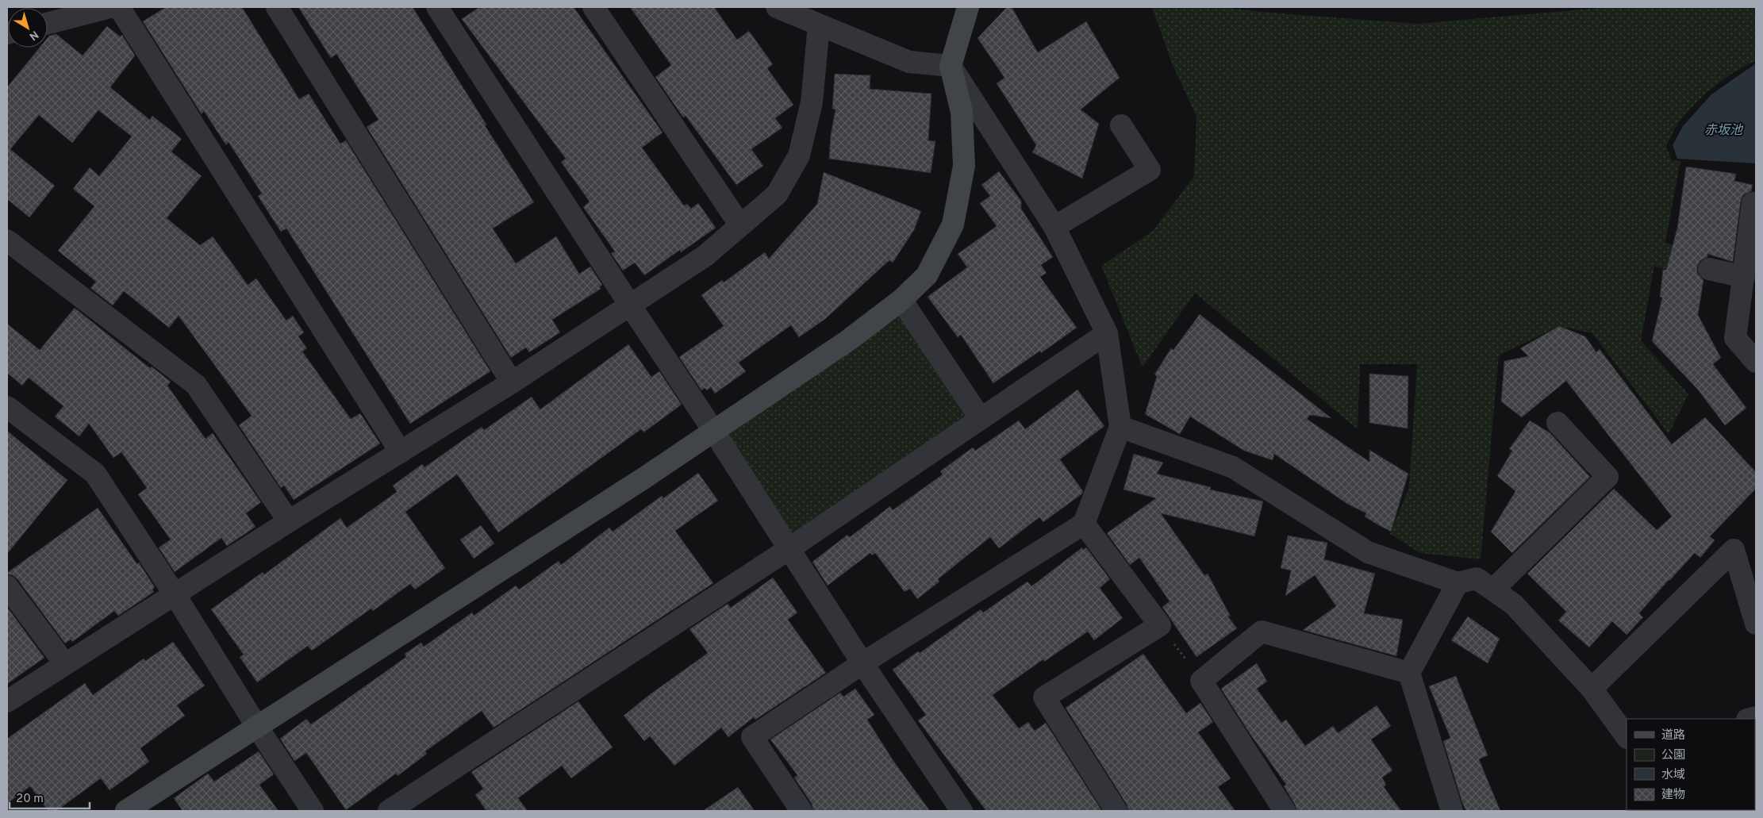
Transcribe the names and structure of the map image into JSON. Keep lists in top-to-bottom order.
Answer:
{
  "water": ["赤坂池"],
  "legend": [
    "道路",
    "公園",
    "水域",
    "建物"
  ],
  "scale_bar": "20 m",
  "north": "bottom right"
}
